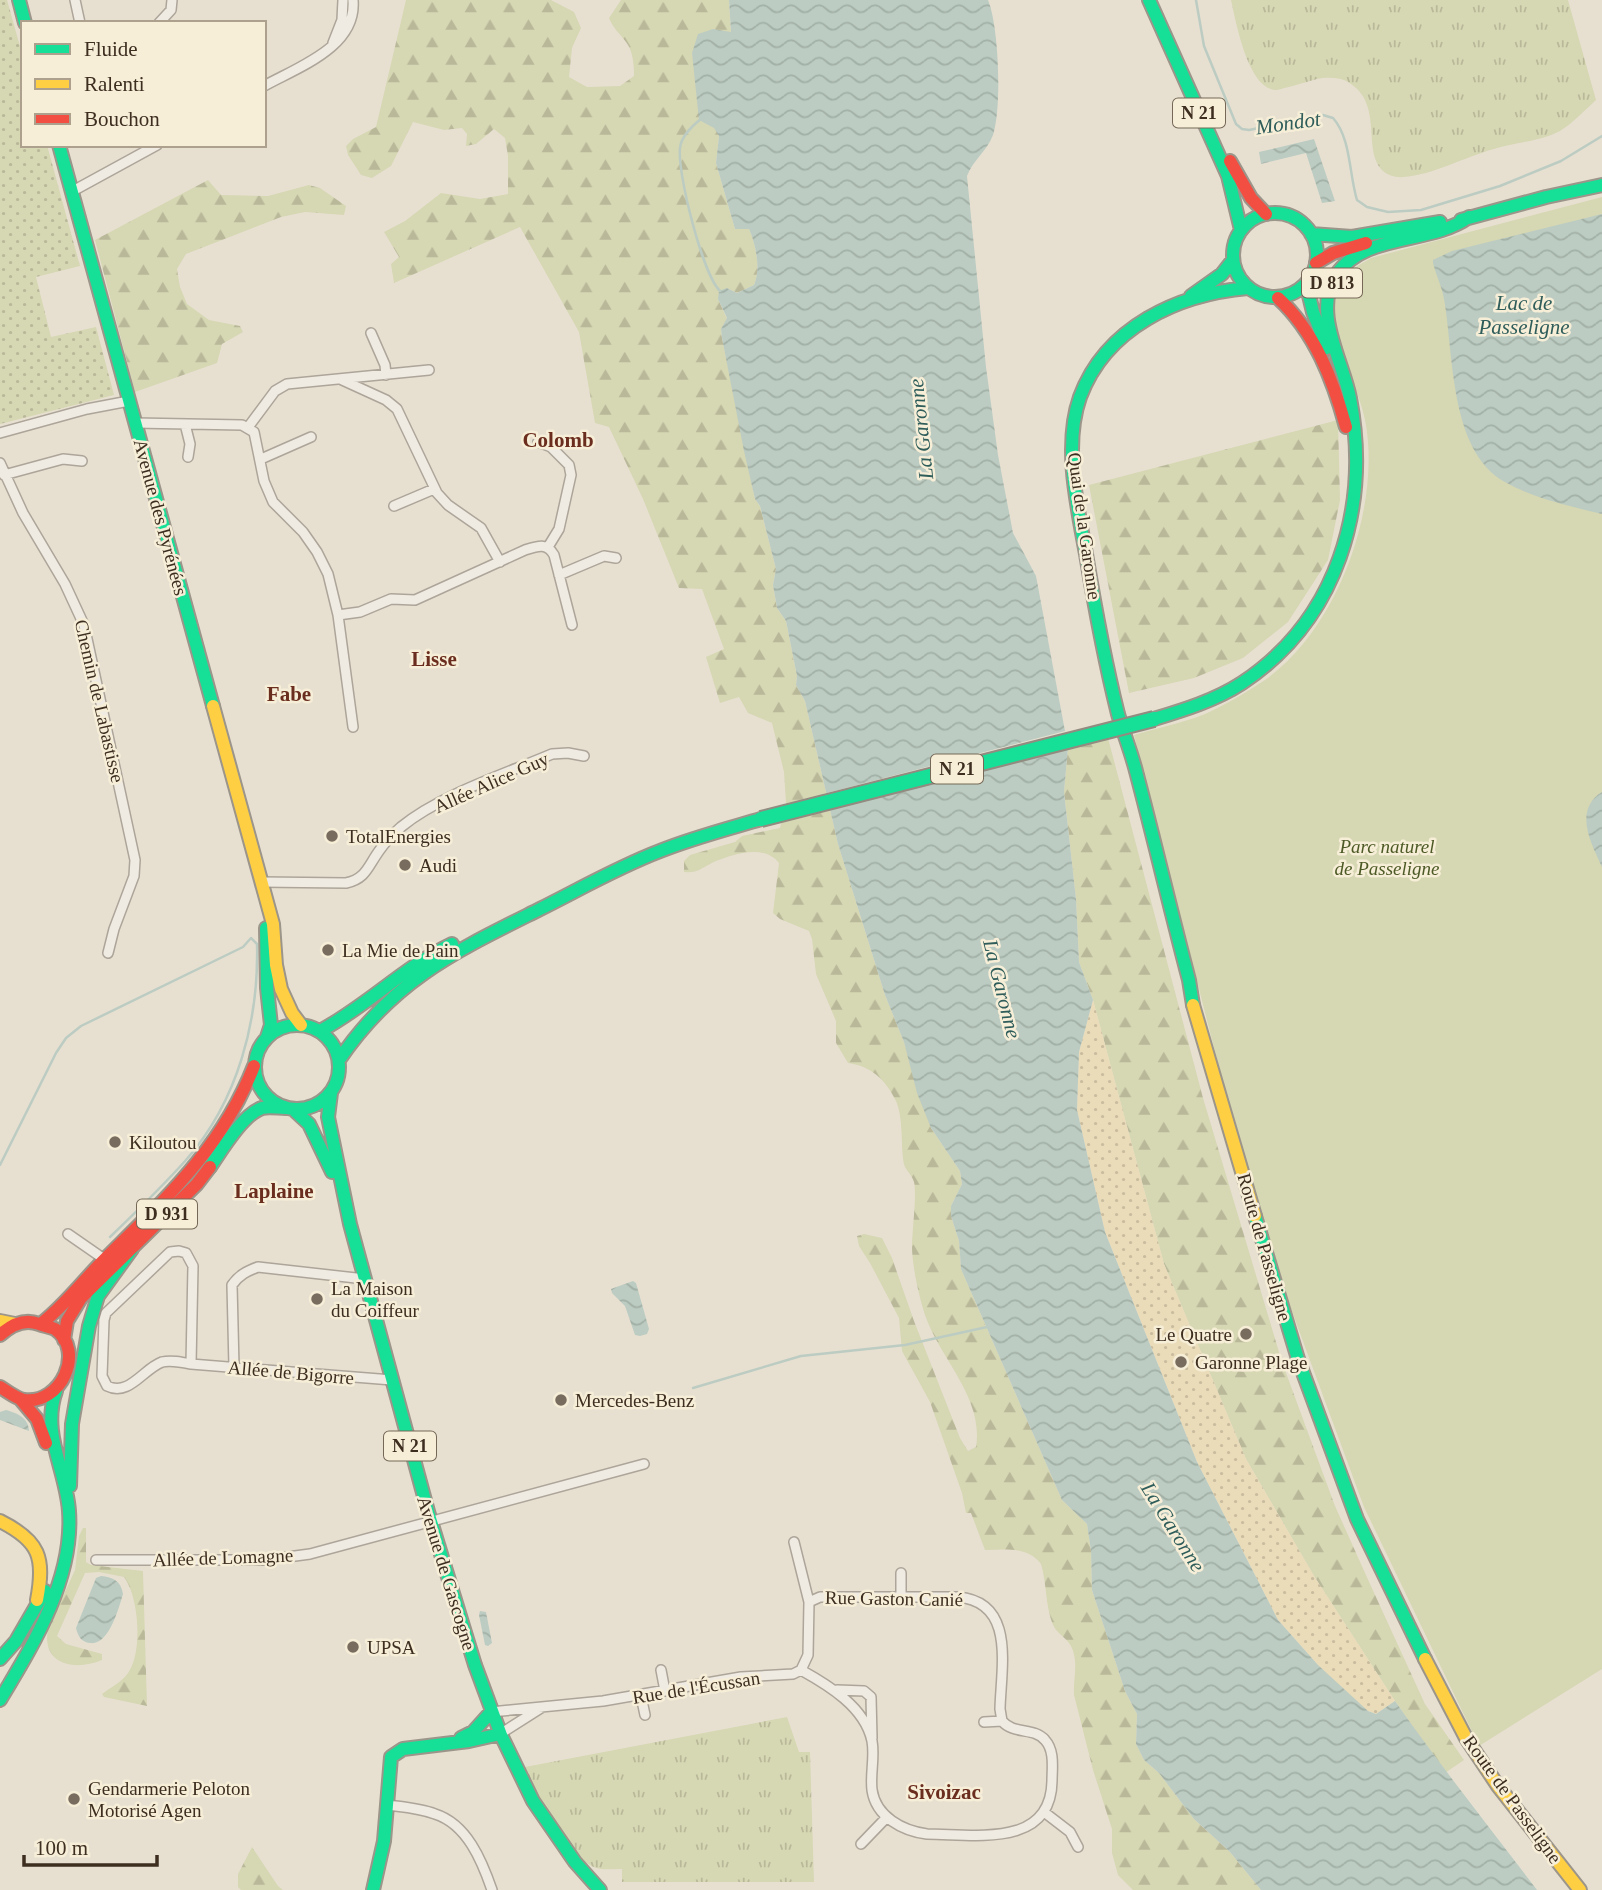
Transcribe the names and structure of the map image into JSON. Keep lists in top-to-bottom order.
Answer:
{
  "streets": {
    "main road": [
      "N 21",
      "D 813",
      "Avenue des Pyrénées",
      "Quai de la Garonne",
      "D 931",
      "Route de Passeligne",
      "Avenue de Gascogne"
    ],
    "street": [
      "Chemin de Labastisse",
      "Allée Alice Guy",
      "Allée de Bigorre",
      "Allée de Lomagne",
      "Rue Gaston Canié",
      "Rue de l'Écussan"
    ]
  },
  "crossings": [
    ["N 21", "D 813"],
    ["N 21", "Avenue des Pyrénées"],
    ["N 21", "Quai de la Garonne"],
    ["N 21", "D 931"],
    ["N 21", "Avenue de Gascogne"],
    ["D 813", "Quai de la Garonne"],
    ["Avenue des Pyrénées", "Allée Alice Guy"],
    ["Avenue des Pyrénées", "D 931"],
    ["Avenue des Pyrénées", "Avenue de Gascogne"],
    ["Quai de la Garonne", "Route de Passeligne"],
    ["D 931", "Avenue de Gascogne"],
    ["Allée de Bigorre", "Avenue de Gascogne"],
    ["Allée de Lomagne", "Avenue de Gascogne"],
    ["Avenue de Gascogne", "Rue de l'Écussan"]
  ],
  "districts": [
    "Colomb",
    "Lisse",
    "Fabe",
    "Laplaine",
    "Sivoizac"
  ],
  "water": ["Mondot", "Lac de Passeligne", "La Garonne"],
  "parks": ["Parc naturel de Passeligne"],
  "places": [
    "TotalEnergies",
    "Audi",
    "La Mie de Pain",
    "Kiloutou",
    "La Maison du Coiffeur",
    "Le Quatre",
    "Garonne Plage",
    "Mercedes-Benz",
    "UPSA",
    "Gendarmerie Peloton Motorisé Agen"
  ],
  "legend": ["Fluide", "Ralenti", "Bouchon"],
  "scale_bar": "100 m"
}
